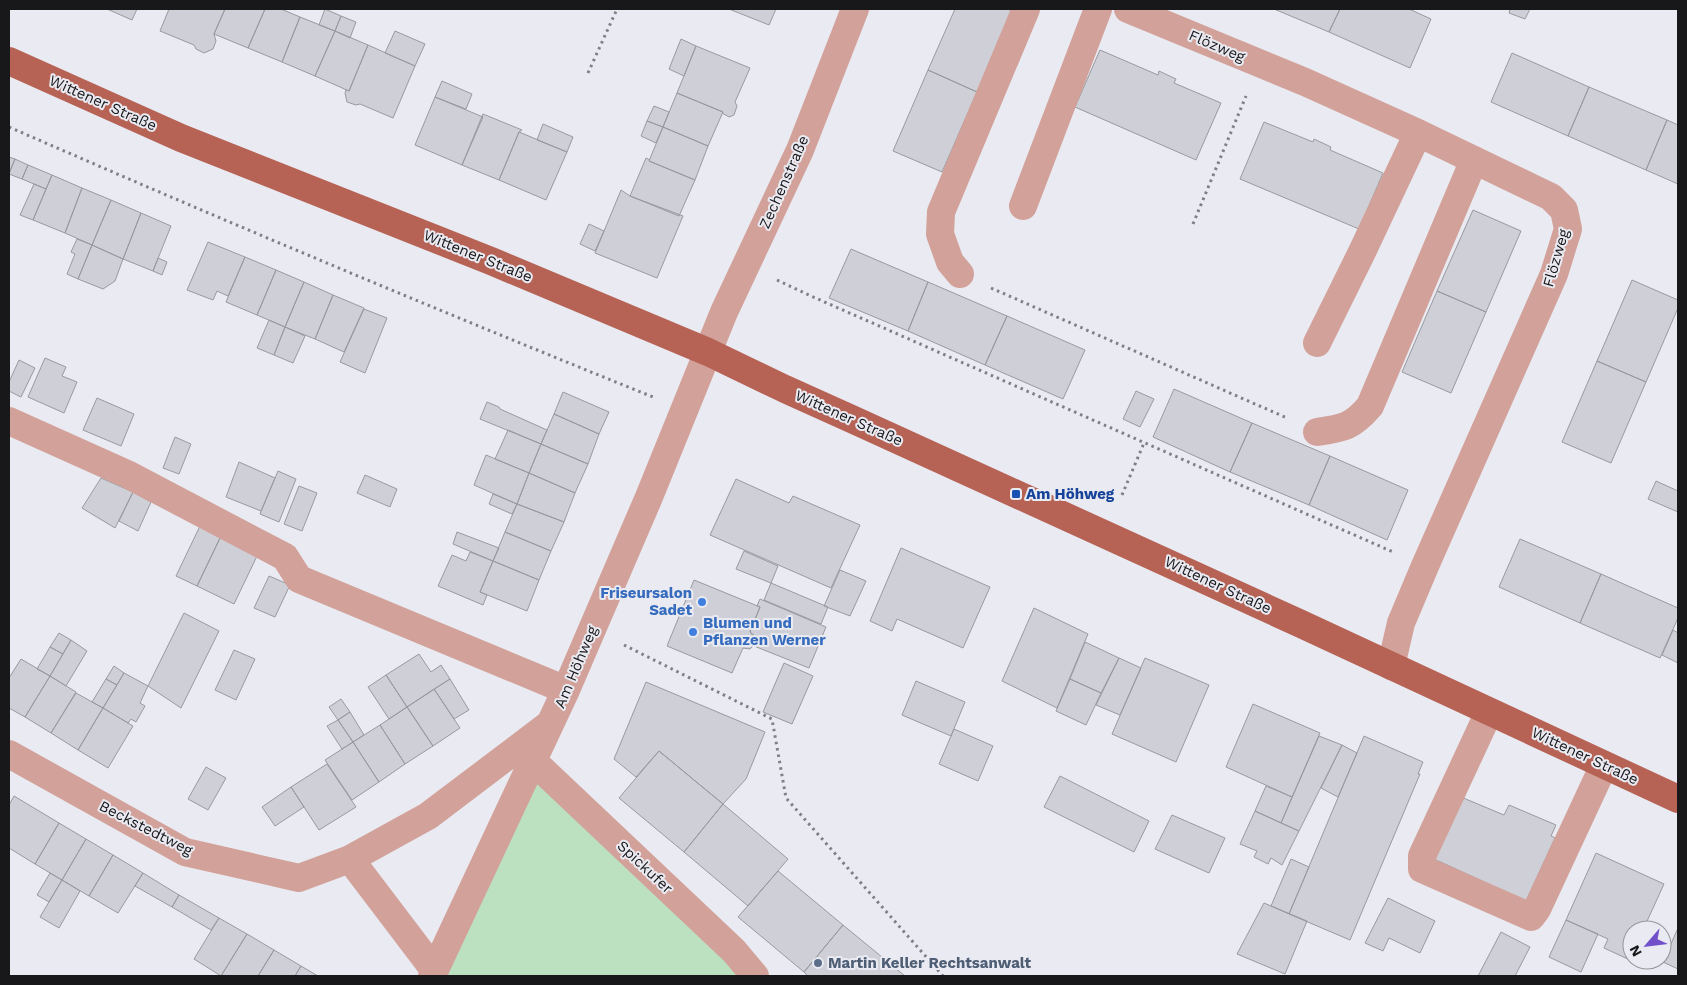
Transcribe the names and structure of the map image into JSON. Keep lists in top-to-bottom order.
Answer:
{
  "streets": {
    "main road": ["Wittener Straße"],
    "street": [
      "Flözweg",
      "Zechenstraße",
      "Am Höhweg",
      "Beckstedtweg",
      "Spickufer"
    ]
  },
  "crossings": [
    ["Flözweg", "Wittener Straße"],
    ["Wittener Straße", "Zechenstraße"],
    ["Wittener Straße", "Am Höhweg"],
    ["Zechenstraße", "Am Höhweg"],
    ["Am Höhweg", "Beckstedtweg"],
    ["Am Höhweg", "Spickufer"]
  ],
  "places": {
    "transit": ["Am Höhweg"],
    "other": ["Friseursalon Sadet", "Blumen und Pflanzen Werner", "Martin Keller Rechtsanwalt"]
  },
  "north": "bottom left"
}
